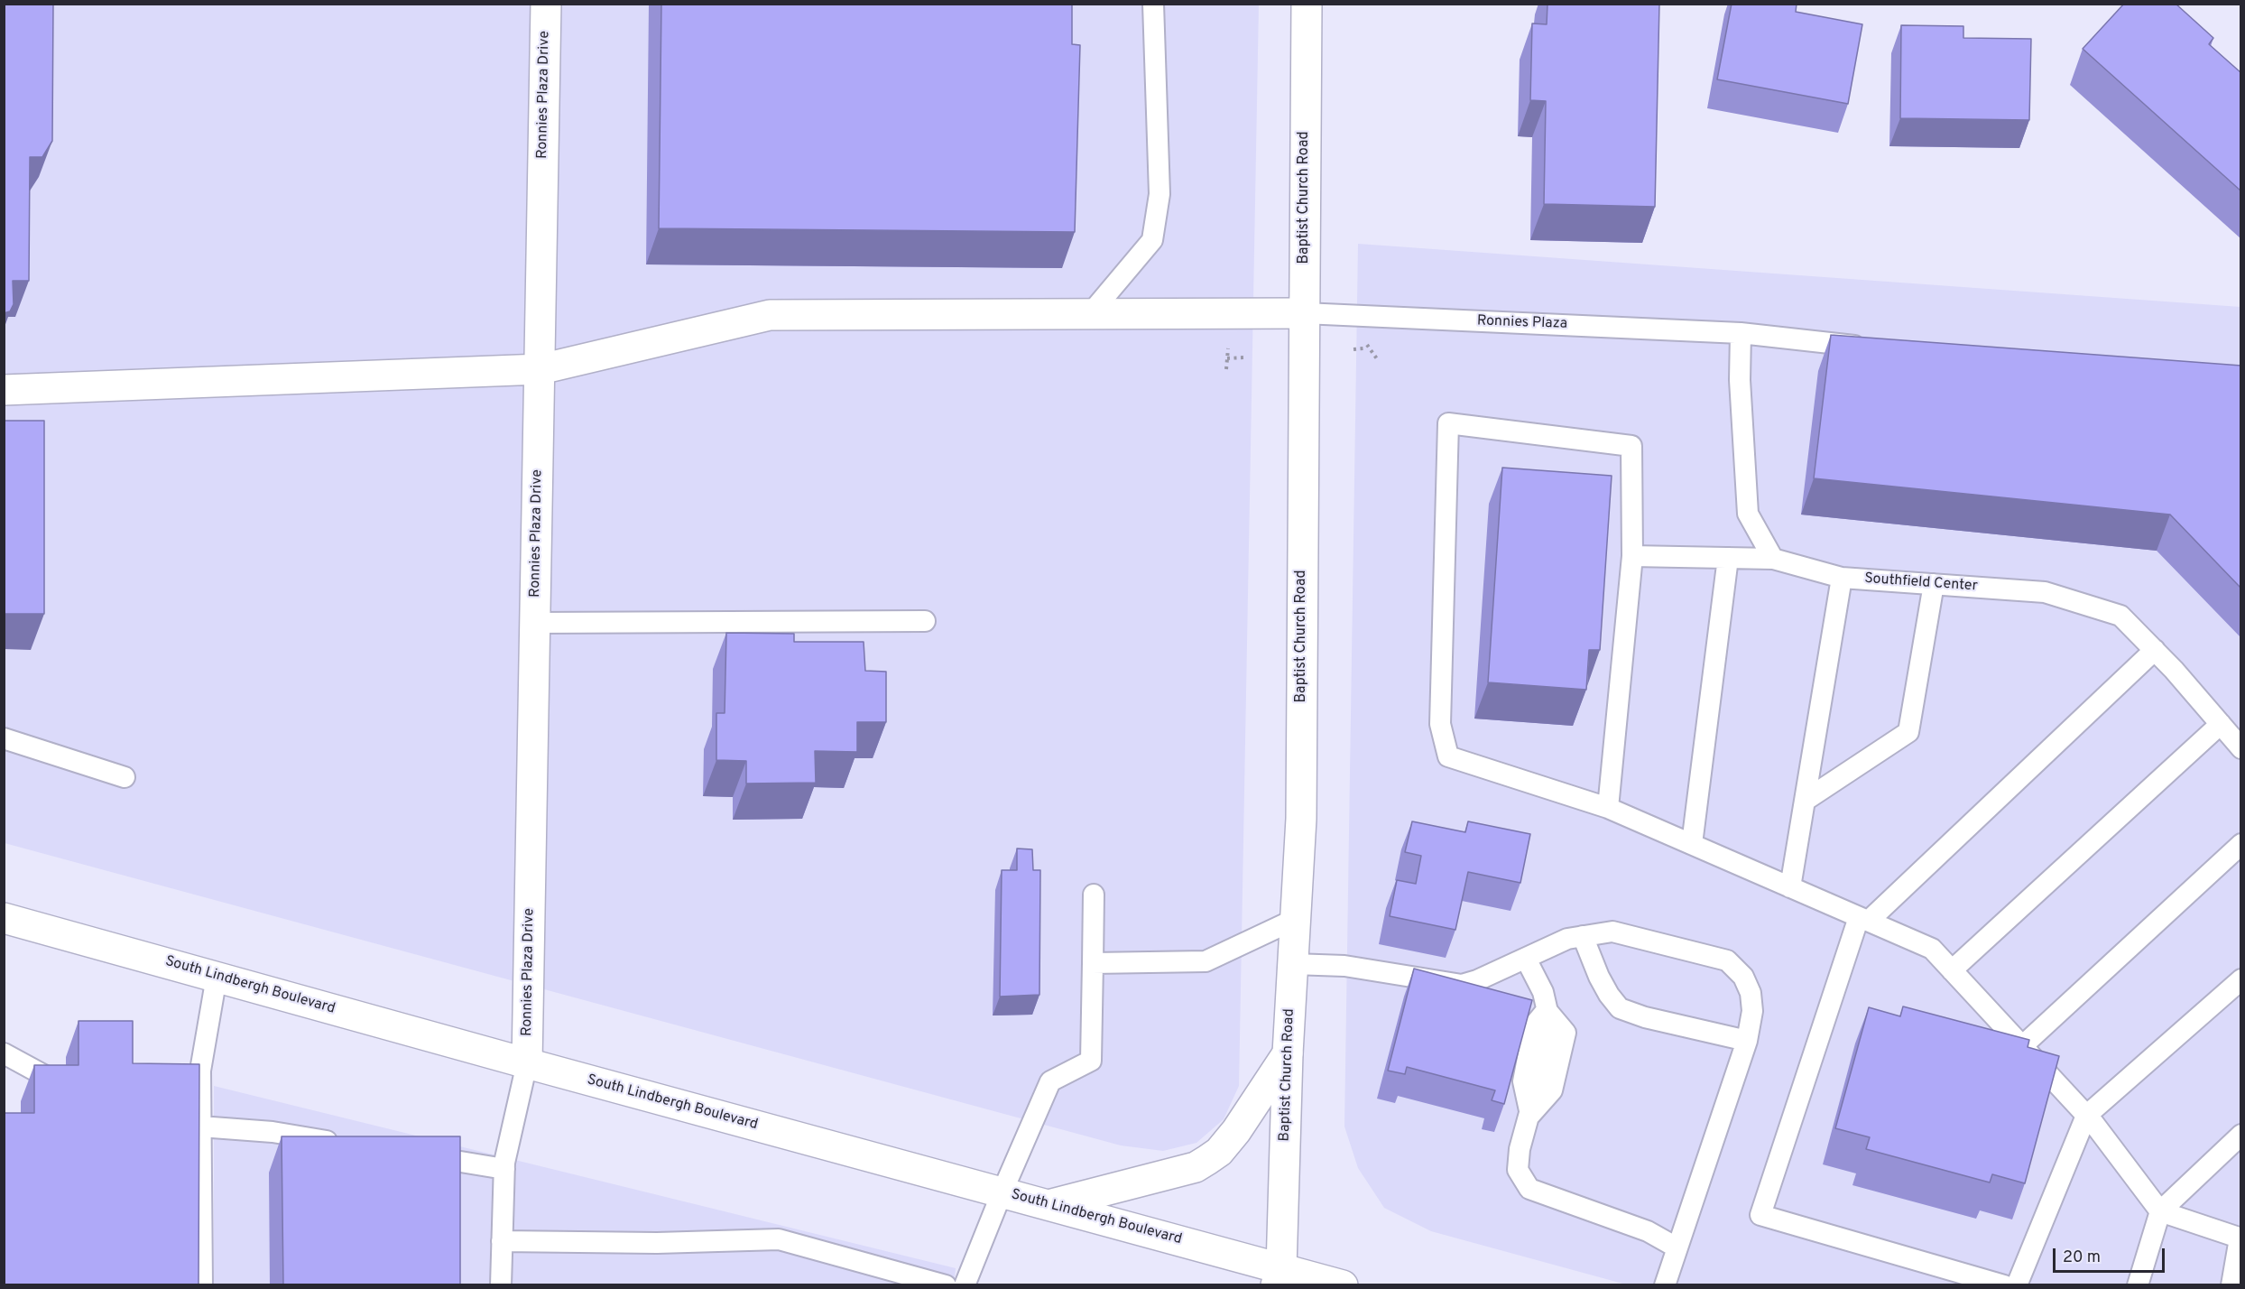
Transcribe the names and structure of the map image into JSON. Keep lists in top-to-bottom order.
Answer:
{
  "streets": {
    "street": ["Ronnies Plaza Drive", "Baptist Church Road", "South Lindbergh Boulevard"],
    "lane": ["Ronnies Plaza", "Southfield Center"]
  },
  "crossings": [
    ["Ronnies Plaza Drive", "South Lindbergh Boulevard"],
    ["Baptist Church Road", "Ronnies Plaza"],
    ["Baptist Church Road", "South Lindbergh Boulevard"]
  ],
  "scale_bar": "20 m"
}
